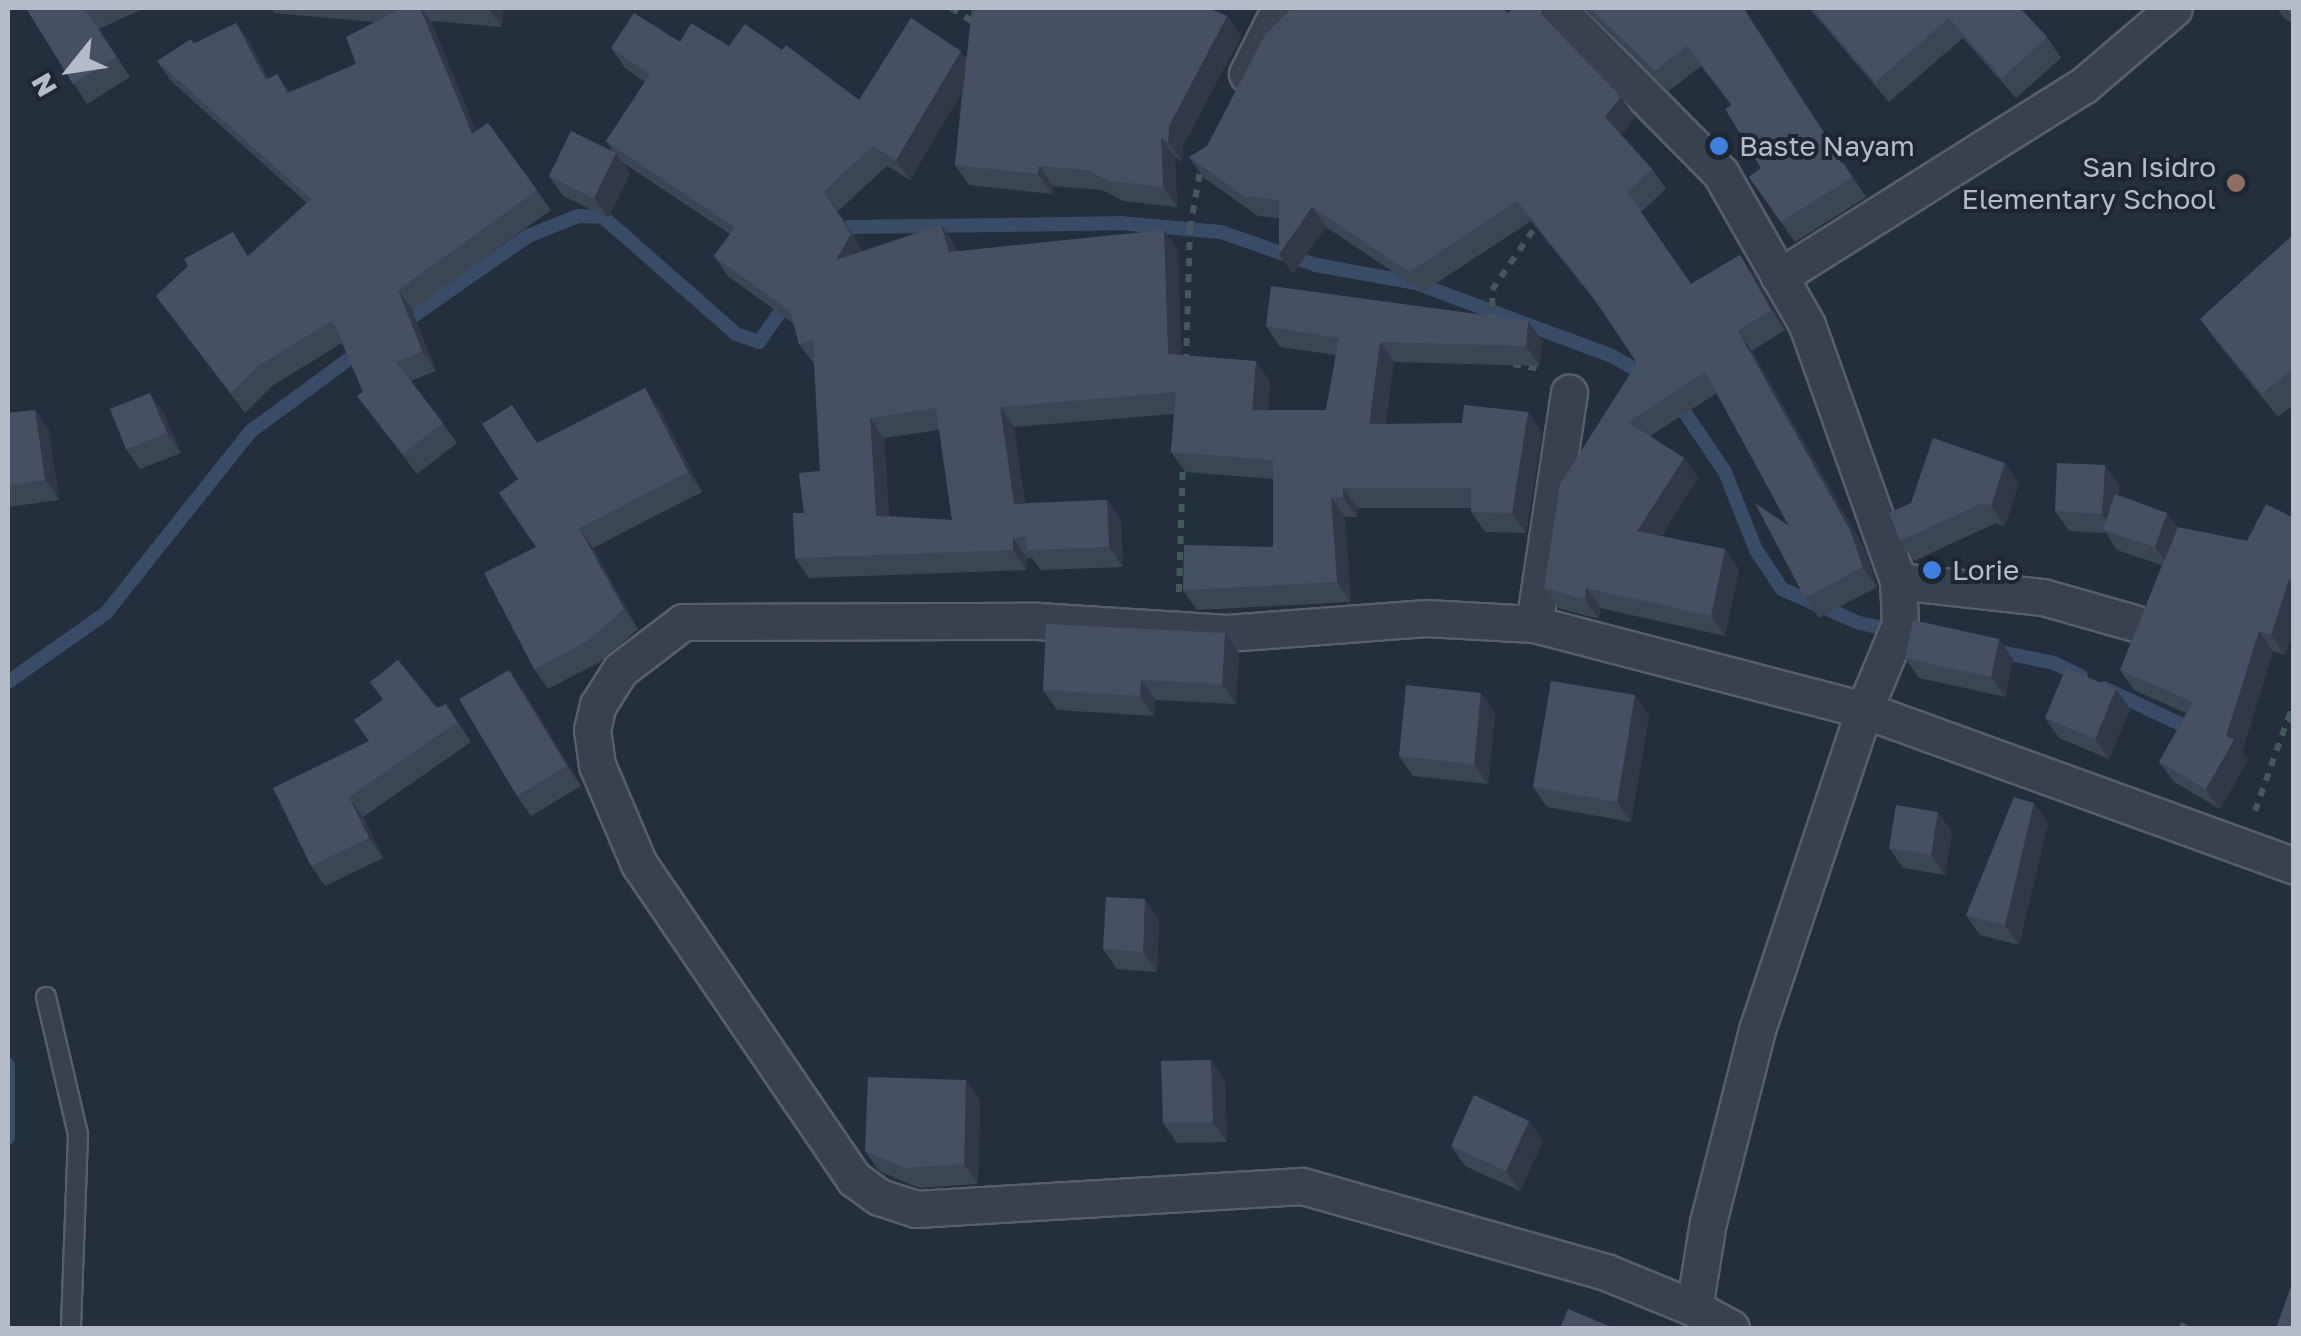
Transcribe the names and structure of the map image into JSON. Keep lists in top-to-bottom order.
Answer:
{
  "places": ["Baste Nayam", "San Isidro Elementary School", "Lorie"],
  "north": "bottom left"
}
